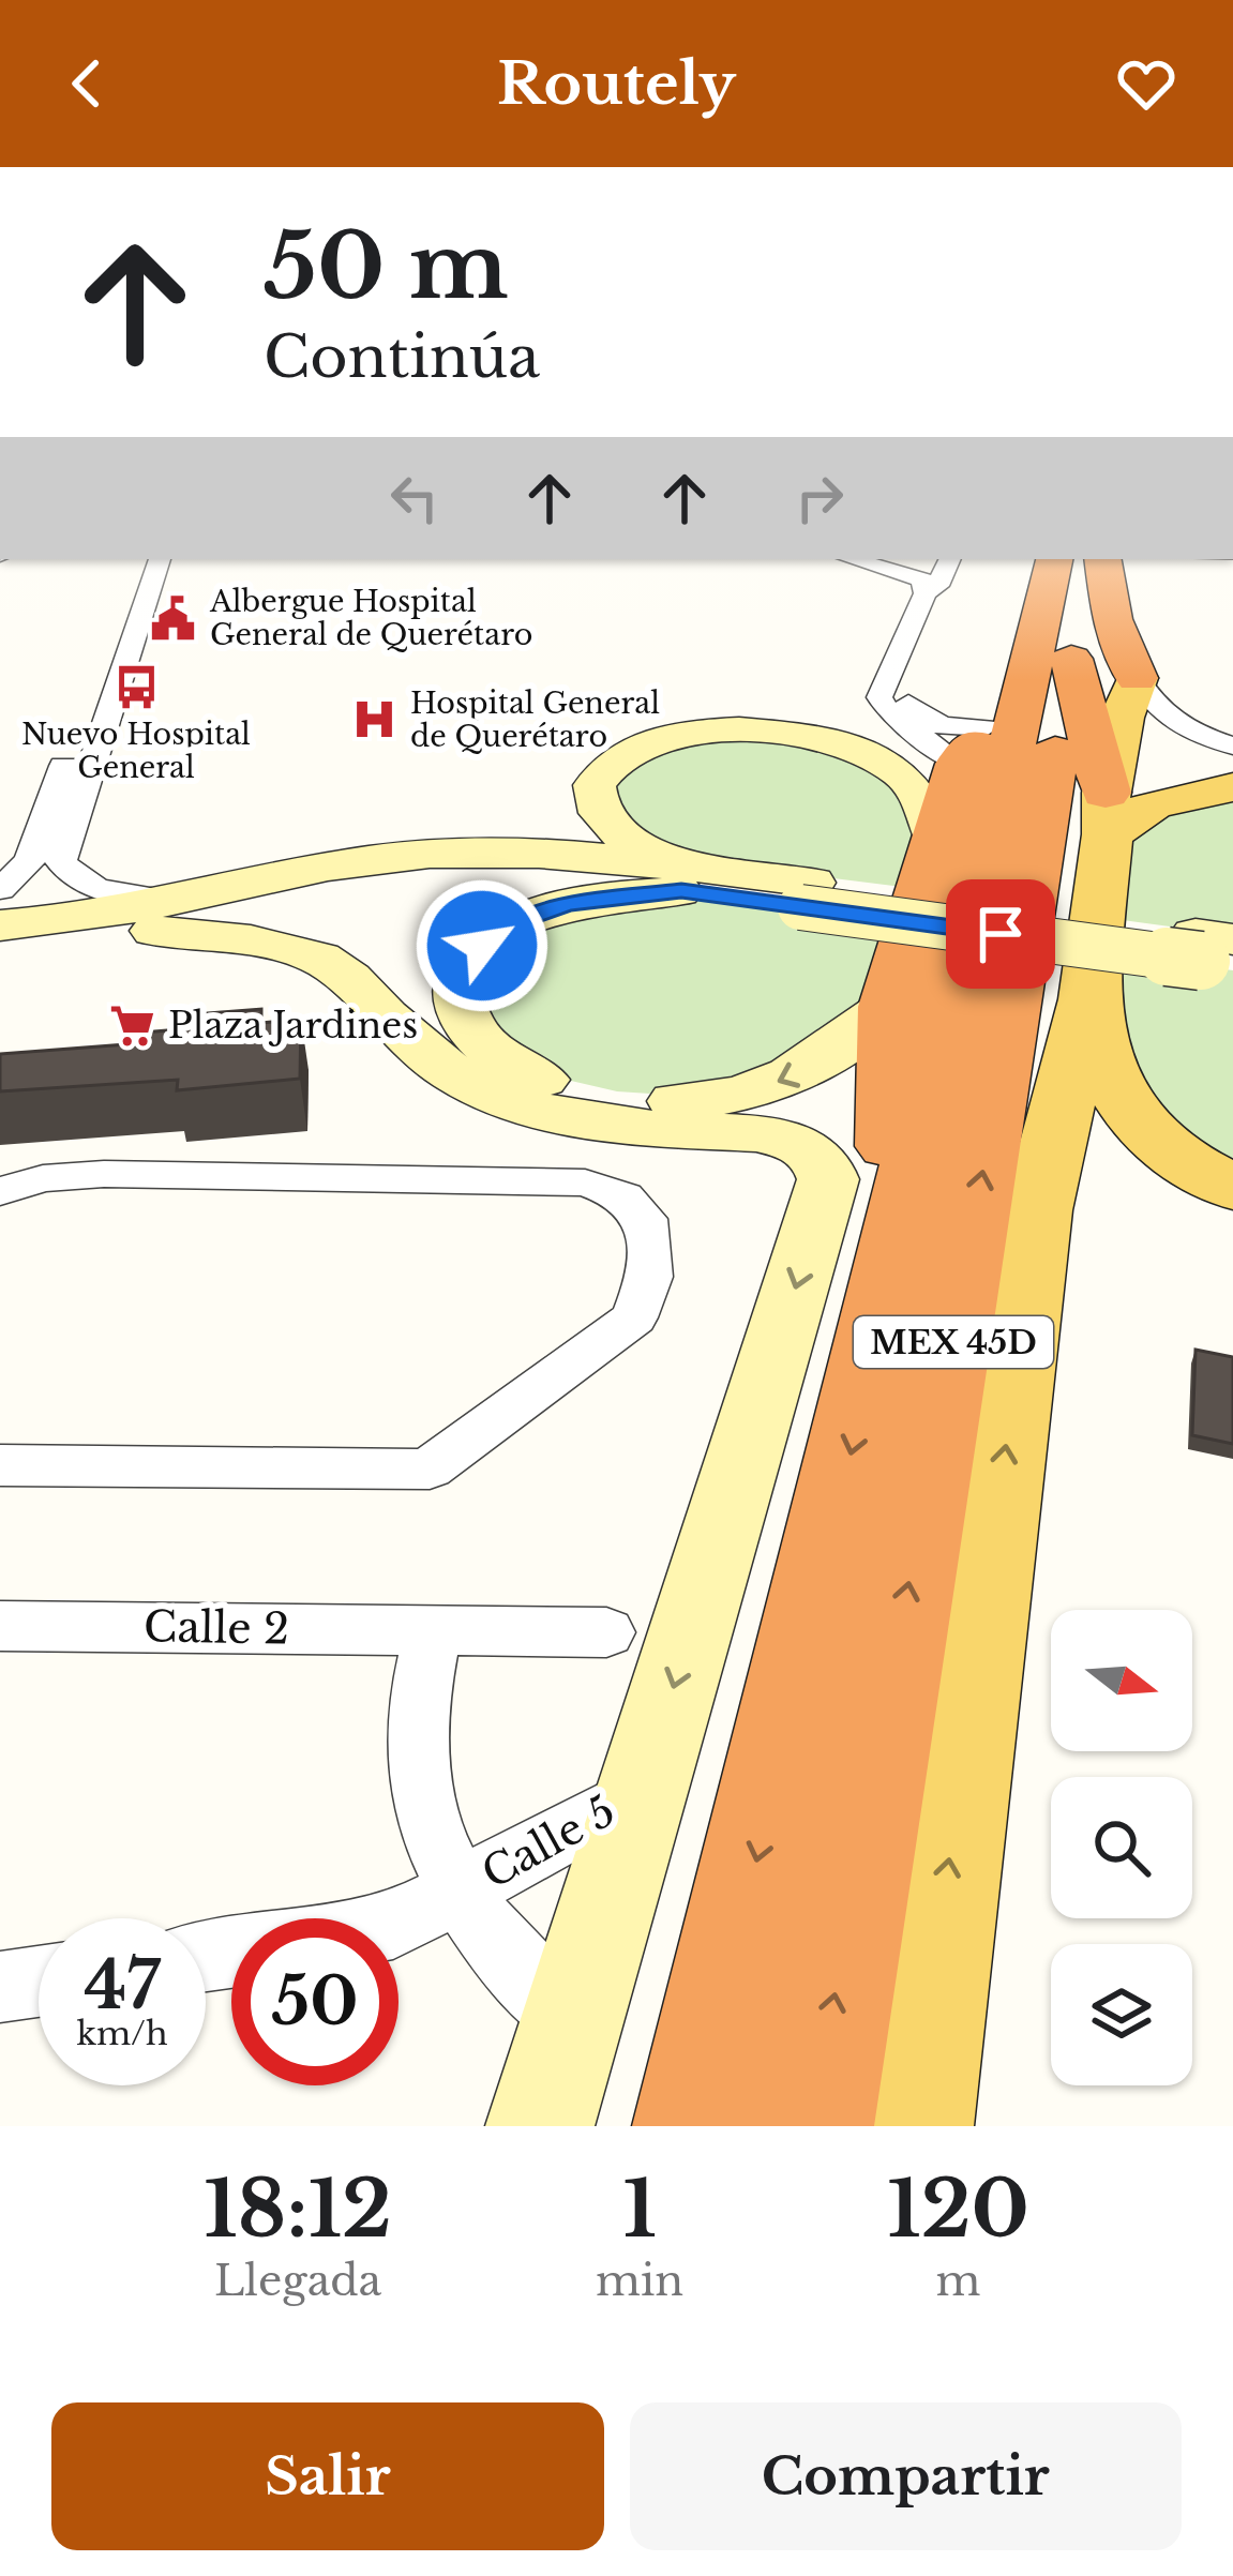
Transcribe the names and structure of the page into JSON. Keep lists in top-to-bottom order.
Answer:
{
  "streets": {
    "highway": ["MEX 45D"],
    "street": ["Calle 2", "Calle 5"]
  },
  "places": {
    "public building": ["Albergue Hospital General de Querétaro"],
    "bus stop": ["Nuevo Hospital General"],
    "hospital": ["Hospital General de Querétaro"],
    "supermarket": ["Plaza Jardines"]
  },
  "north": "right",
  "page": {
    "header": "Routely",
    "turn": ["50 m", "Continúa"],
    "speed": "47 km/h",
    "limit": "50",
    "eta": [
      "18:12",
      "Llegada",
      "1",
      "min",
      "120",
      "m"
    ],
    "buttons": ["Salir", "Compartir"]
  }
}
